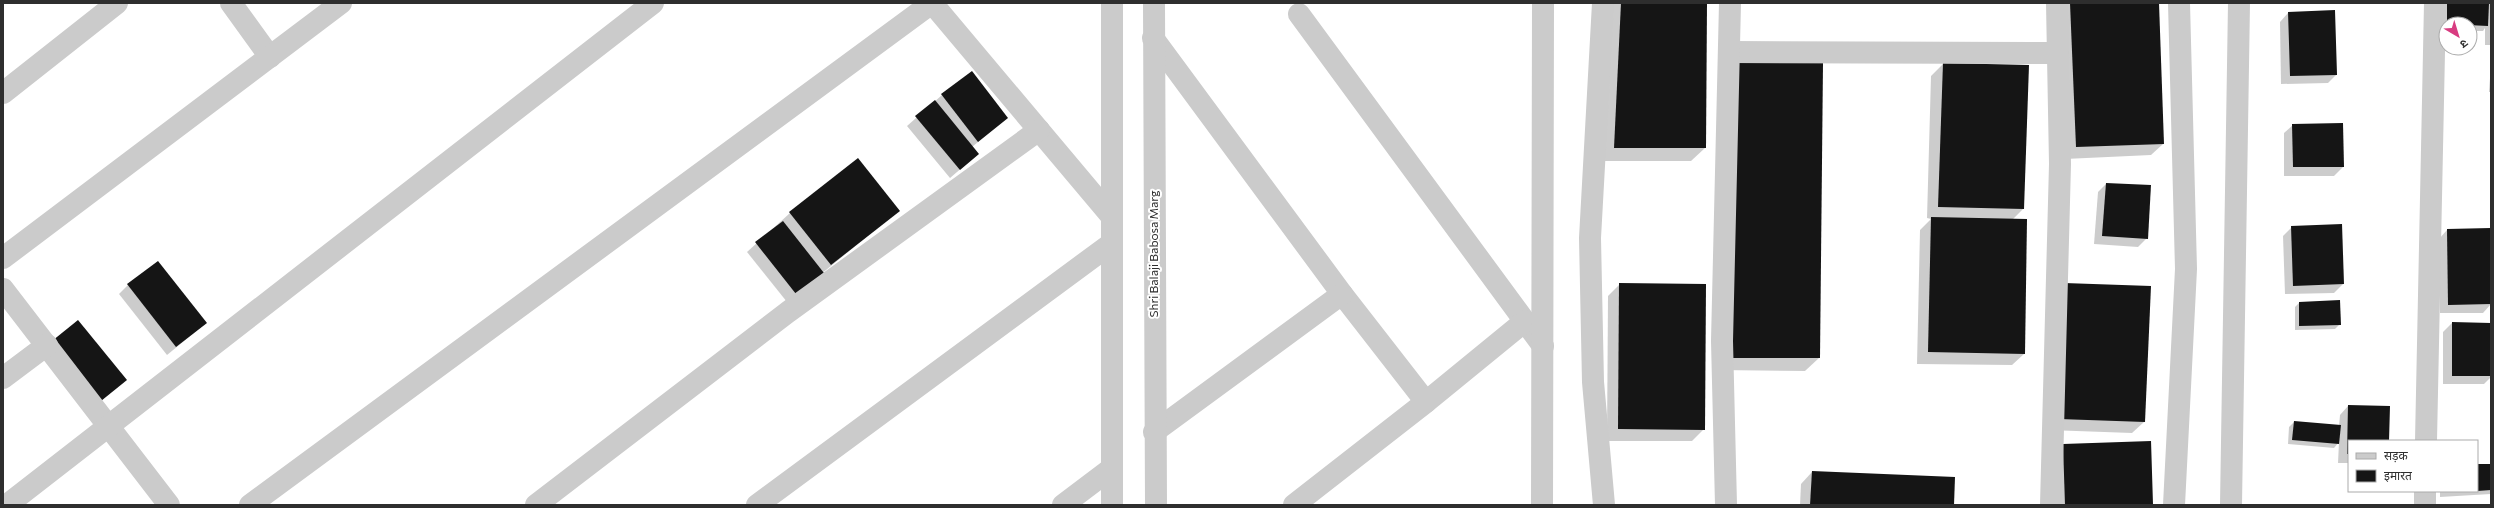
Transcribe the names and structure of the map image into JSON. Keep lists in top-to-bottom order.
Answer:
{
  "streets": {
    "street": ["Shri Balaji Babosa Marg"]
  },
  "legend": ["सड़क", "इमारत"],
  "north": "bottom right"
}
